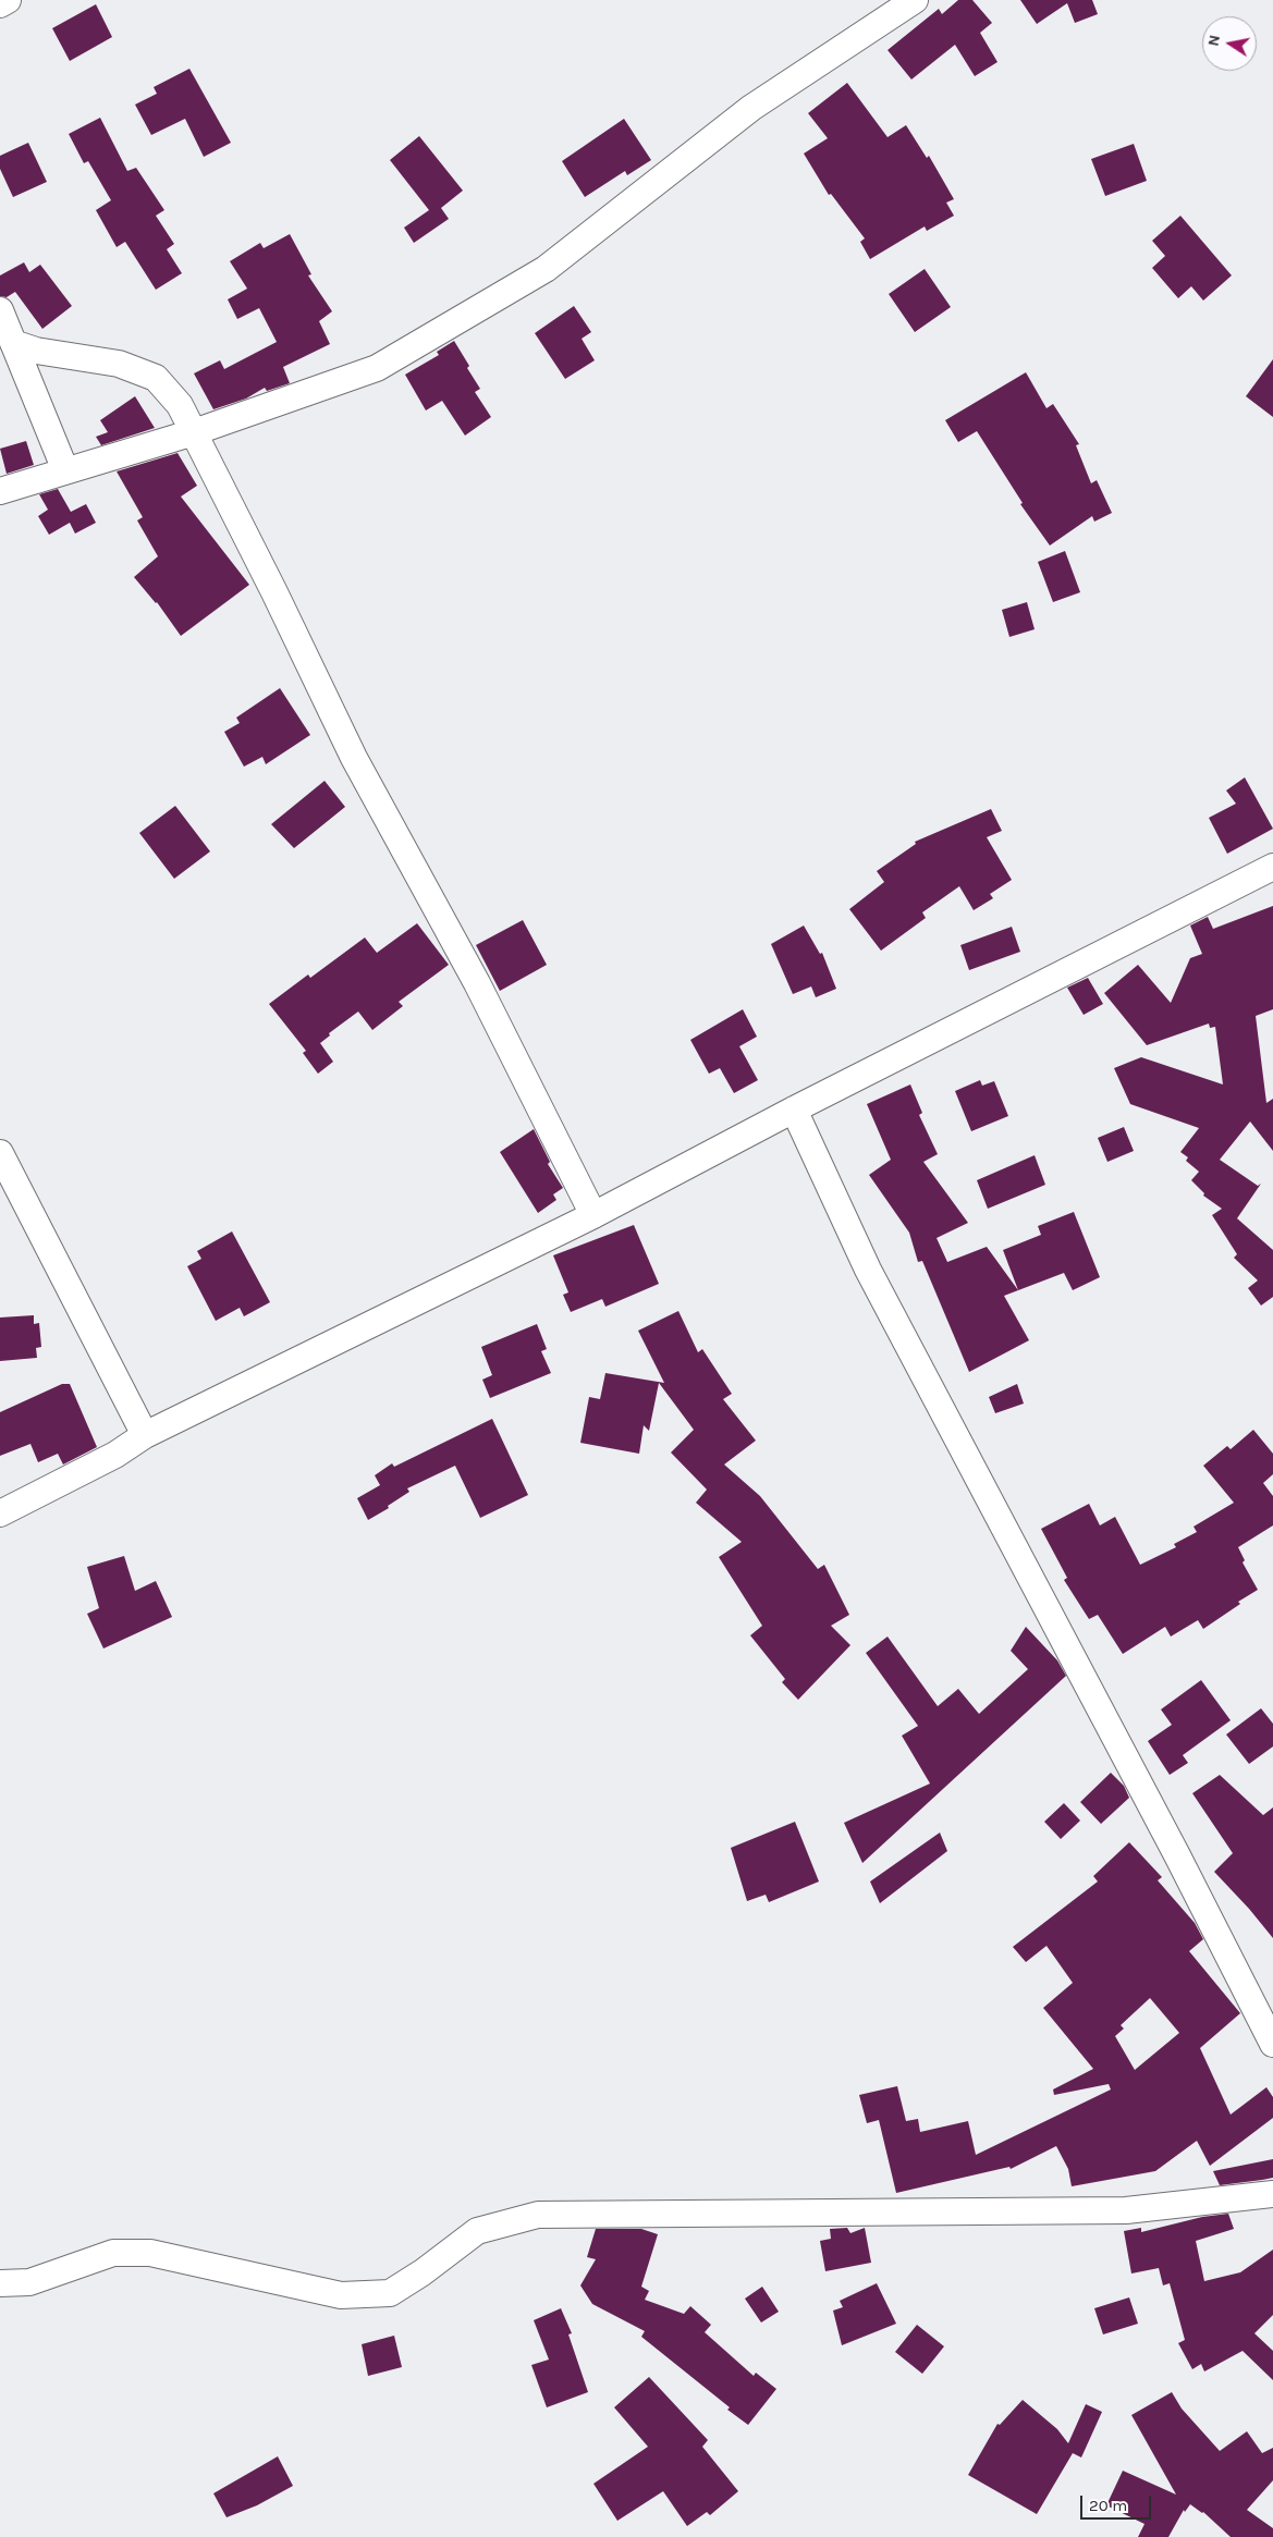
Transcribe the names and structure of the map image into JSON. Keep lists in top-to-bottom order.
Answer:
{
  "scale_bar": "20 m",
  "north": "left"
}
